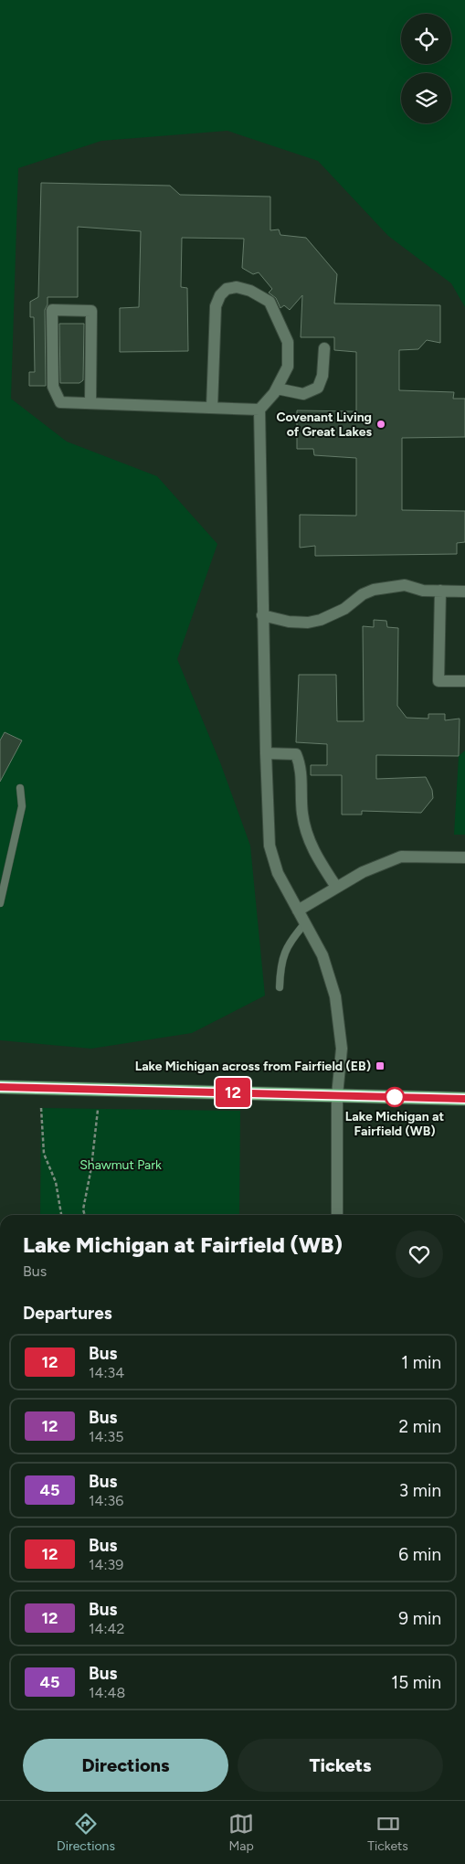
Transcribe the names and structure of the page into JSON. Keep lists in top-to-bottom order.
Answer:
{
  "parks": ["Shawmut Park"],
  "places": {
    "other": ["Covenant Living of Great Lakes", "Lake Michigan at Fairfield (WB)"],
    "transit": ["Lake Michigan across from Fairfield (EB)"]
  },
  "lines": ["bus line 12"],
  "page": {
    "on_map": "12",
    "heading": [
      ["Lake Michigan at Fairfield (WB)", "Bus"],
      "Departures"
    ],
    "list": [
      {
        "mark": "12",
        "name": "Bus",
        "note": "14:34",
        "value": "1 min"
      },
      {
        "mark": "12",
        "name": "Bus",
        "note": "14:35",
        "value": "2 min"
      },
      {
        "mark": "45",
        "name": "Bus",
        "note": "14:36",
        "value": "3 min"
      },
      {
        "mark": "12",
        "name": "Bus",
        "note": "14:39",
        "value": "6 min"
      },
      {
        "mark": "12",
        "name": "Bus",
        "note": "14:42",
        "value": "9 min"
      },
      {
        "mark": "45",
        "name": "Bus",
        "note": "14:48",
        "value": "15 min"
      }
    ],
    "buttons": ["Directions", "Tickets"],
    "tabs": ["Directions", "Map", "Tickets"]
  }
}
